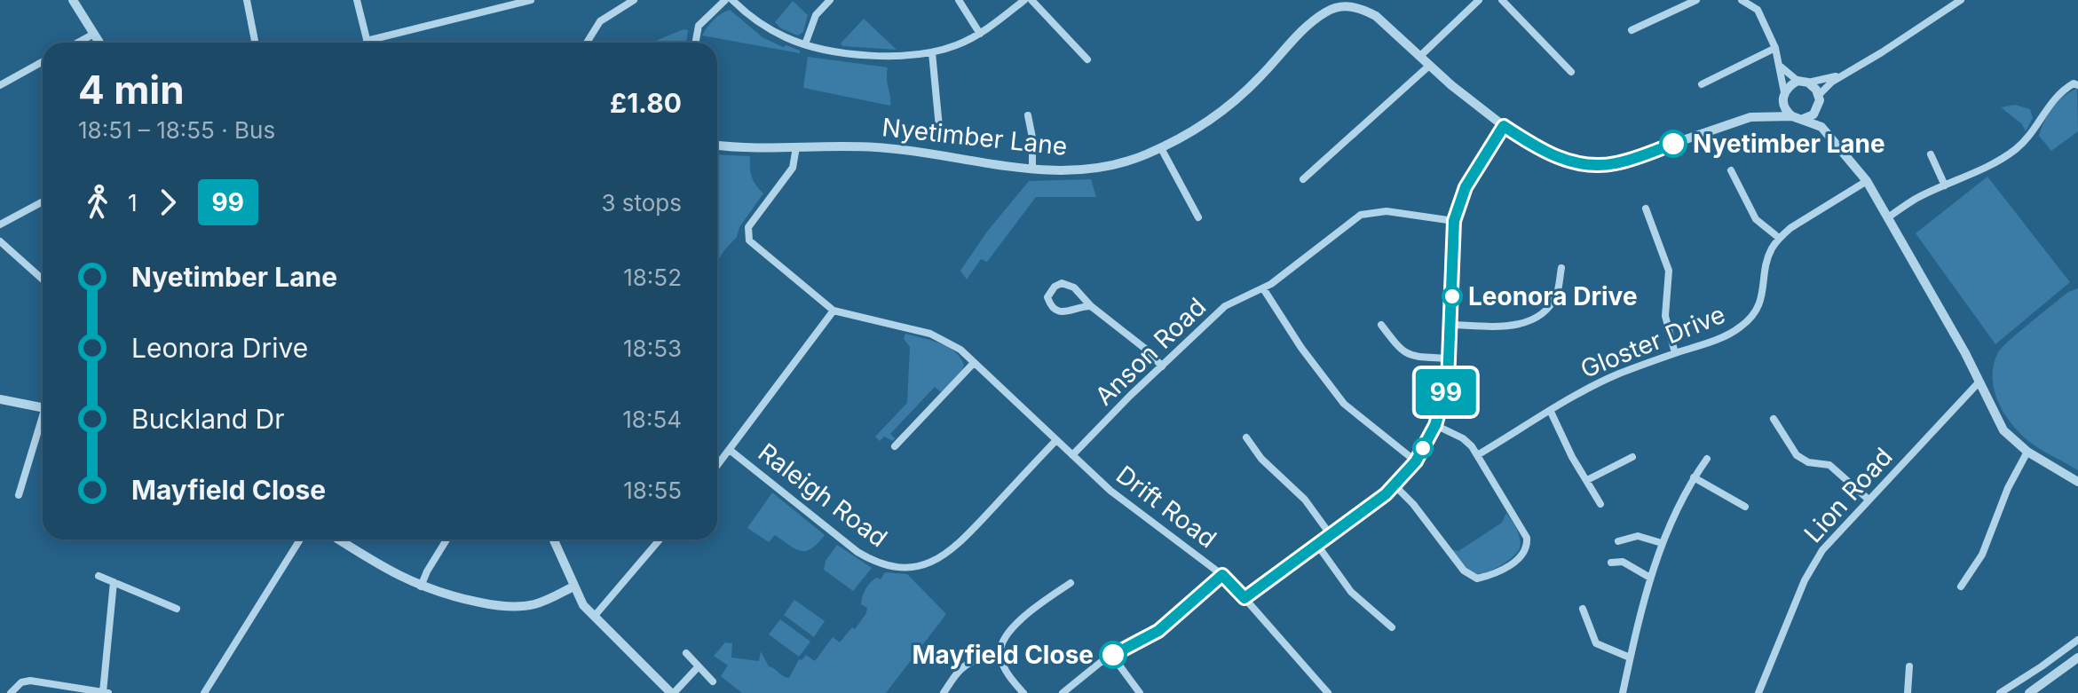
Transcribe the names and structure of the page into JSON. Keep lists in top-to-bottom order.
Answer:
{
  "streets": {
    "street": [
      "Nyetimber Lane",
      "Gloster Drive",
      "Anson Road",
      "Raleigh Road",
      "Lion Road",
      "Drift Road"
    ]
  },
  "crossings": [
    ["Anson Road", "Drift Road"],
    ["Raleigh Road", "Drift Road"]
  ],
  "places": ["Nyetimber Lane", "Leonora Drive", "Mayfield Close"],
  "lines": ["bus line 99"],
  "page": {
    "on_map": "99",
    "heading": ["4 min", "18:51 – 18:55 · Bus", "£1.80"],
    "legs": ["1", "99", "3 stops"],
    "list": [
      {
        "name": "Nyetimber Lane",
        "value": "18:52"
      },
      {
        "name": "Leonora Drive",
        "value": "18:53"
      },
      {
        "name": "Buckland Dr",
        "value": "18:54"
      },
      {
        "name": "Mayfield Close",
        "value": "18:55"
      }
    ]
  }
}
